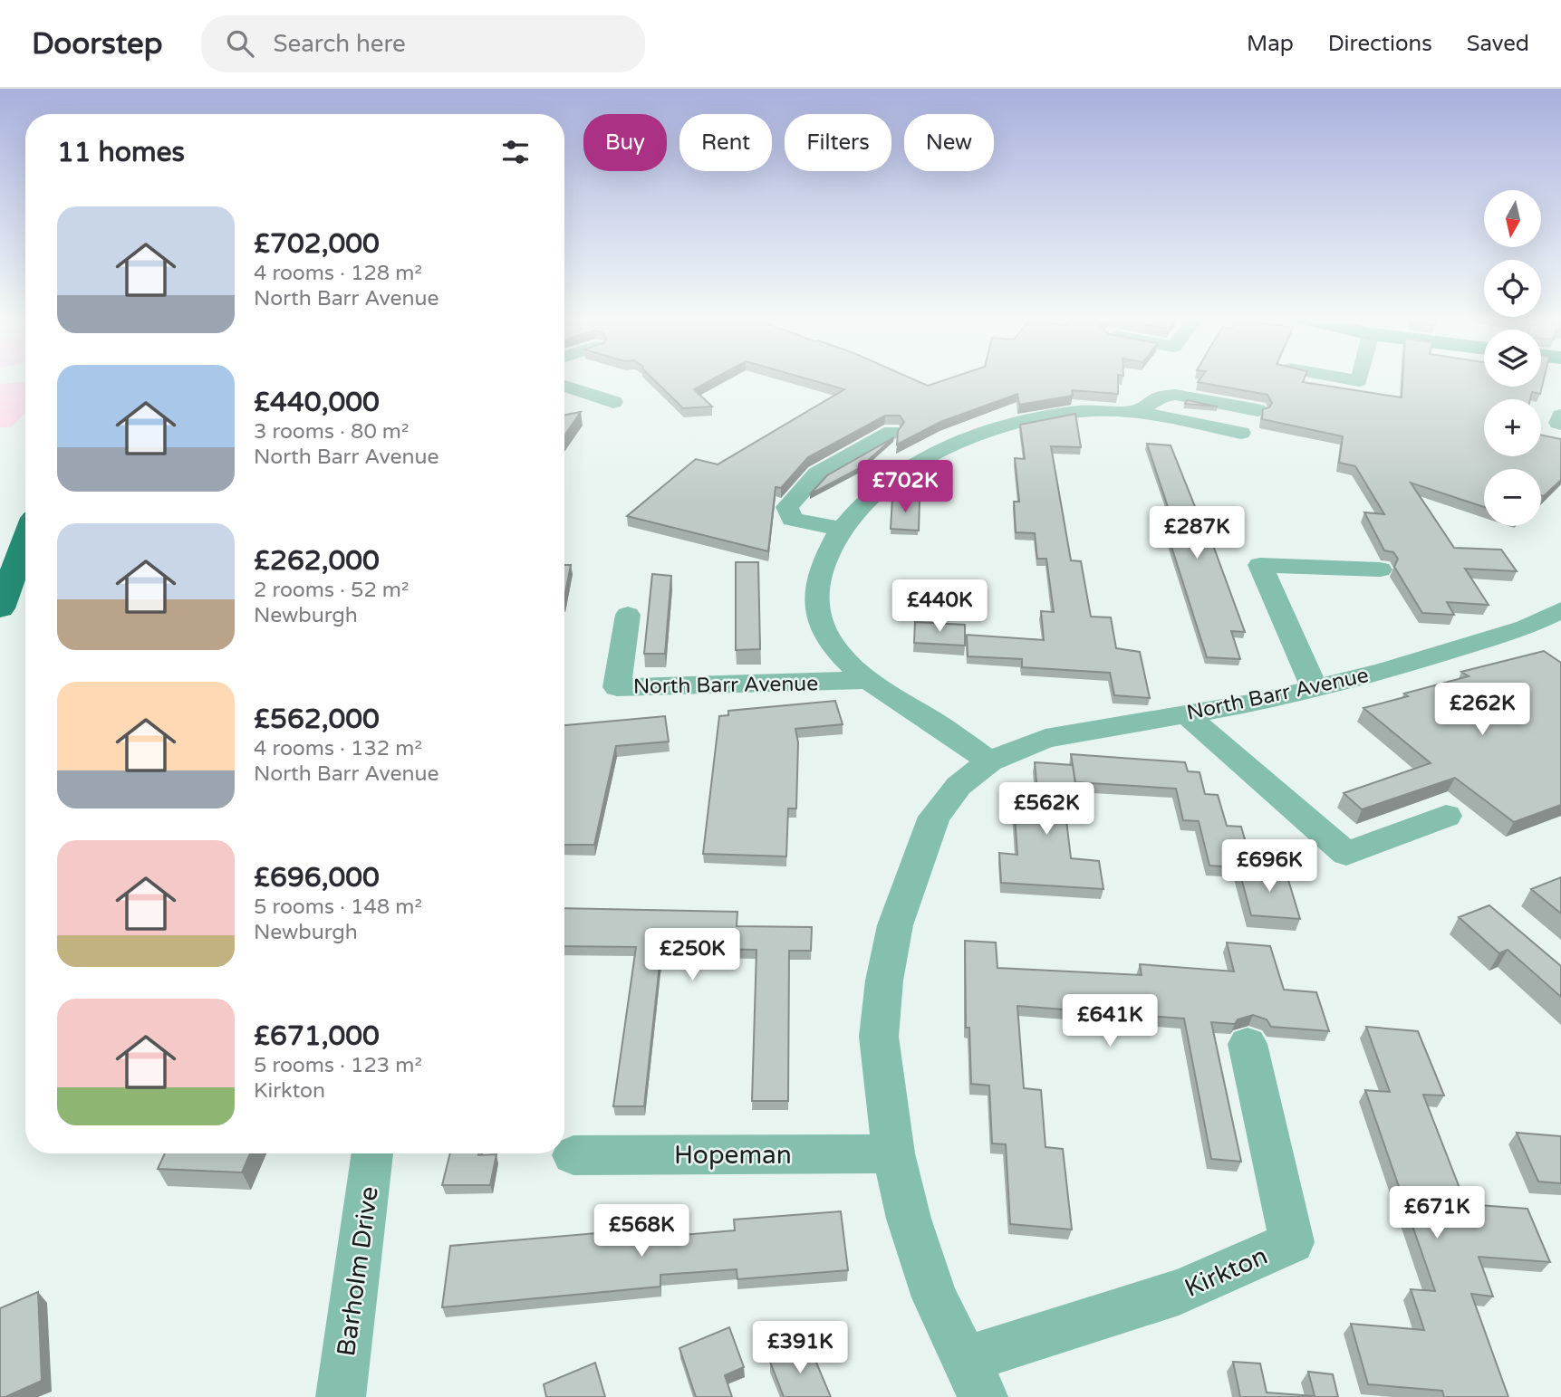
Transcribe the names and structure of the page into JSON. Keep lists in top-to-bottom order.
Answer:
{
  "streets": {
    "street": [
      "North Barr Avenue",
      "Hopeman",
      "Barholm Drive",
      "Kirkton"
    ]
  },
  "crossings": [
    ["North Barr Avenue", "Hopeman"],
    ["North Barr Avenue", "Kirkton"]
  ],
  "north": "bottom",
  "page": {
    "header": "Doorstep",
    "search": "Search here",
    "nav": ["Map", "Directions", "Saved"],
    "chip": [
      "Buy",
      "Rent",
      "Filters",
      "New"
    ],
    "heading": "11 homes",
    "map_buttons": ["+", "−"],
    "list": [
      {
        "name": "£702,000",
        "note": "4 rooms · 128 m² · North Barr Avenue"
      },
      {
        "name": "£440,000",
        "note": "3 rooms · 80 m² · North Barr Avenue"
      },
      {
        "name": "£262,000",
        "note": "2 rooms · 52 m² · Newburgh"
      },
      {
        "name": "£562,000",
        "note": "4 rooms · 132 m² · North Barr Avenue"
      },
      {
        "name": "£696,000",
        "note": "5 rooms · 148 m² · Newburgh"
      },
      {
        "name": "£671,000",
        "note": "5 rooms · 123 m² · Kirkton"
      }
    ],
    "price": [
      "£702K",
      "£287K",
      "£440K",
      "£262K",
      "£562K",
      "£696K",
      "£250K",
      "£641K",
      "£671K",
      "£568K",
      "£391K"
    ]
  }
}
